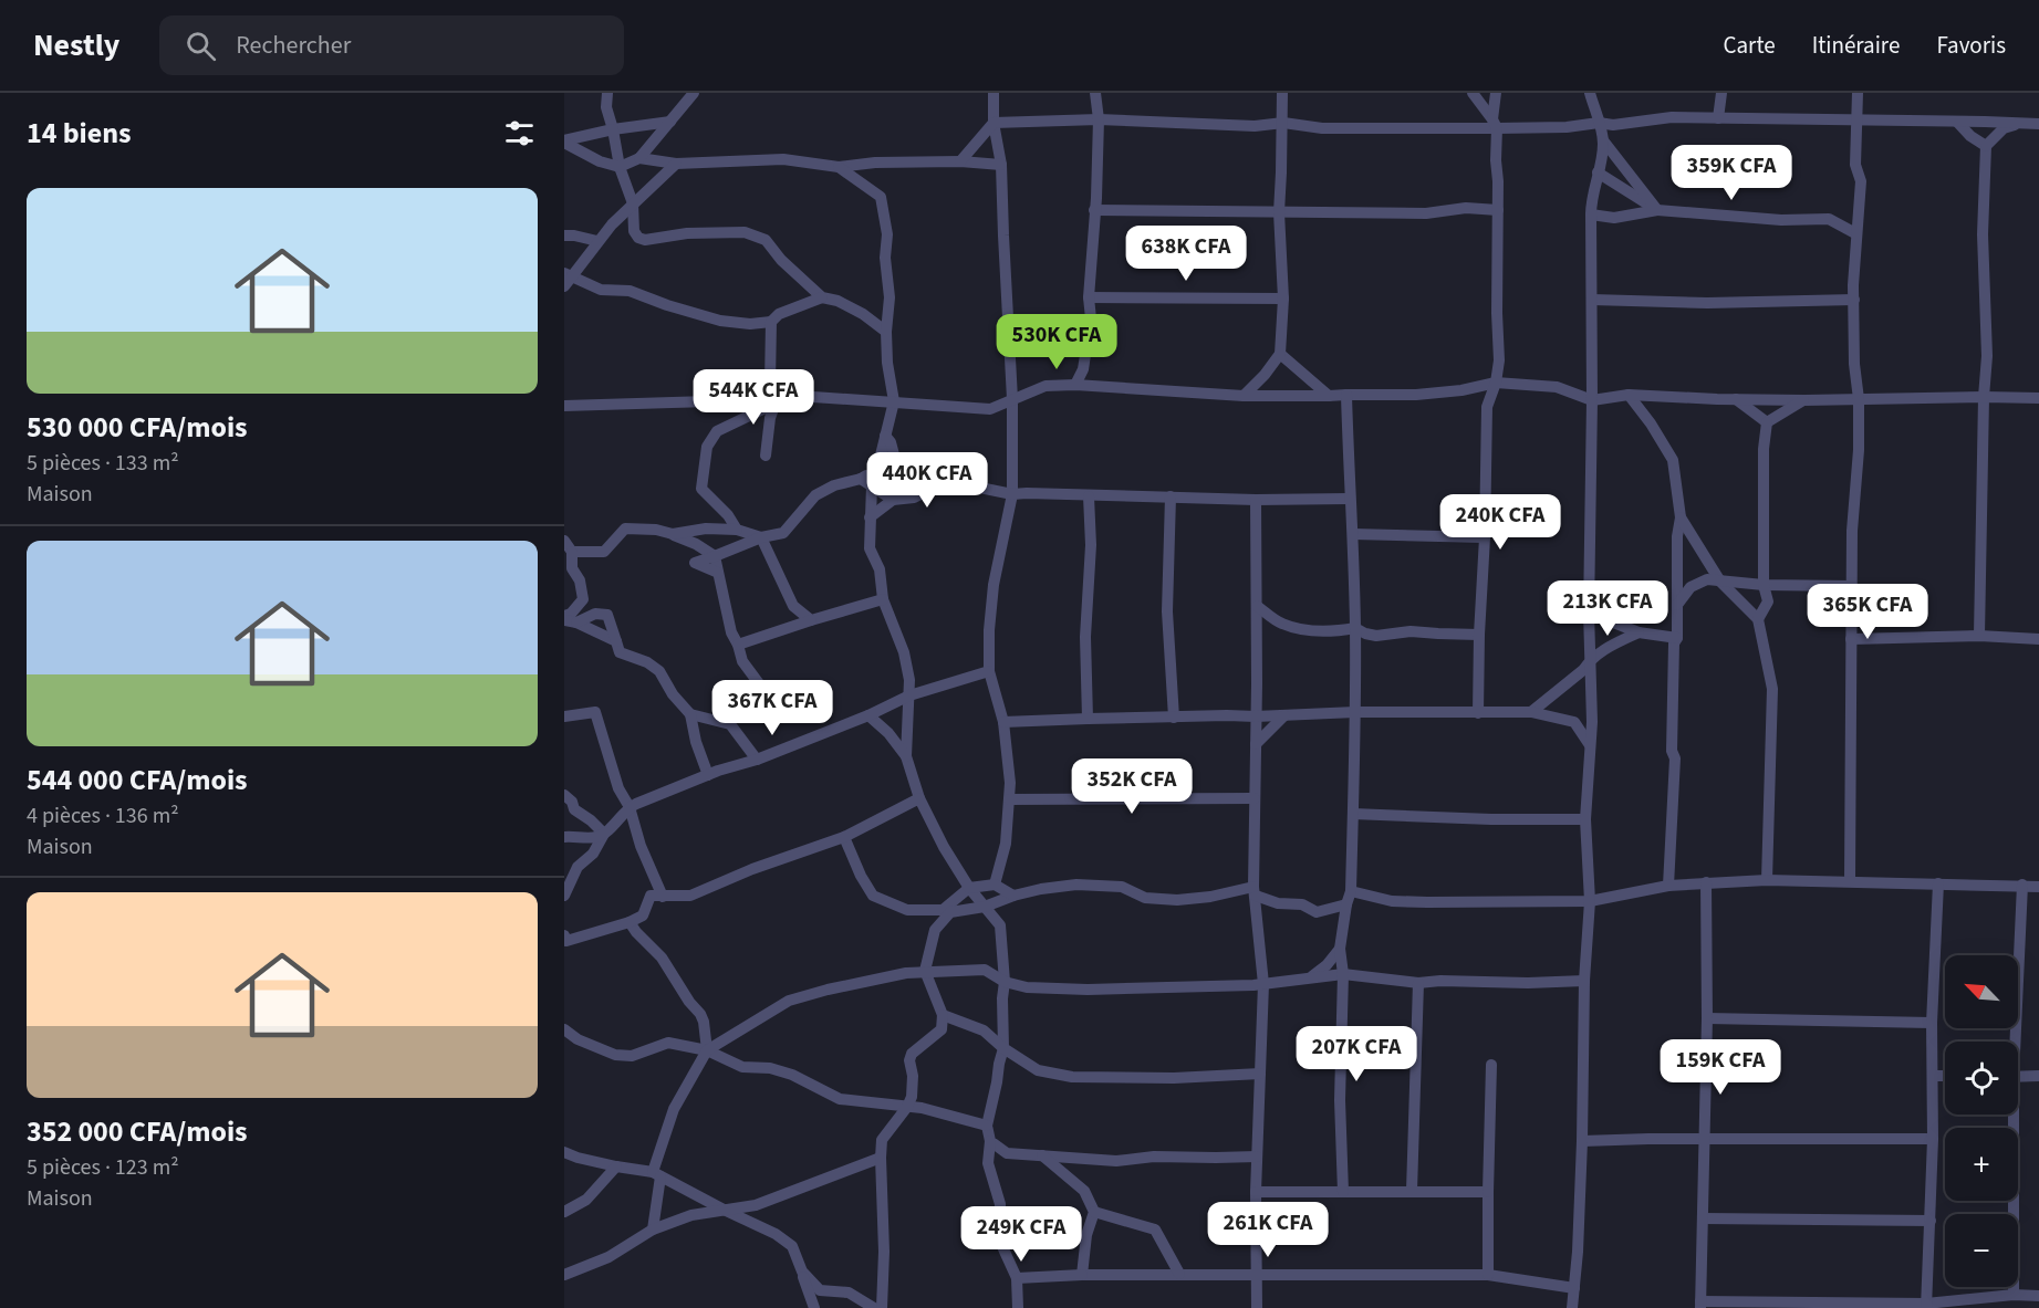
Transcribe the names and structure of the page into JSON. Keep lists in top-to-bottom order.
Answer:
{
  "north": "top left",
  "page": {
    "header": "Nestly",
    "search": "Rechercher",
    "nav": ["Carte", "Itinéraire", "Favoris"],
    "heading": "14 biens",
    "price": [
      "359K CFA",
      "638K CFA",
      "530K CFA",
      "544K CFA",
      "440K CFA",
      "240K CFA",
      "213K CFA",
      "365K CFA",
      "367K CFA",
      "352K CFA",
      "207K CFA",
      "159K CFA",
      "261K CFA",
      "249K CFA"
    ],
    "list": [
      {
        "name": "530 000 CFA/mois",
        "note": "5 pièces · 133 m² · Maison"
      },
      {
        "name": "544 000 CFA/mois",
        "note": "4 pièces · 136 m² · Maison"
      },
      {
        "name": "352 000 CFA/mois",
        "note": "5 pièces · 123 m² · Maison"
      }
    ],
    "map_buttons": ["+", "−"]
  }
}
